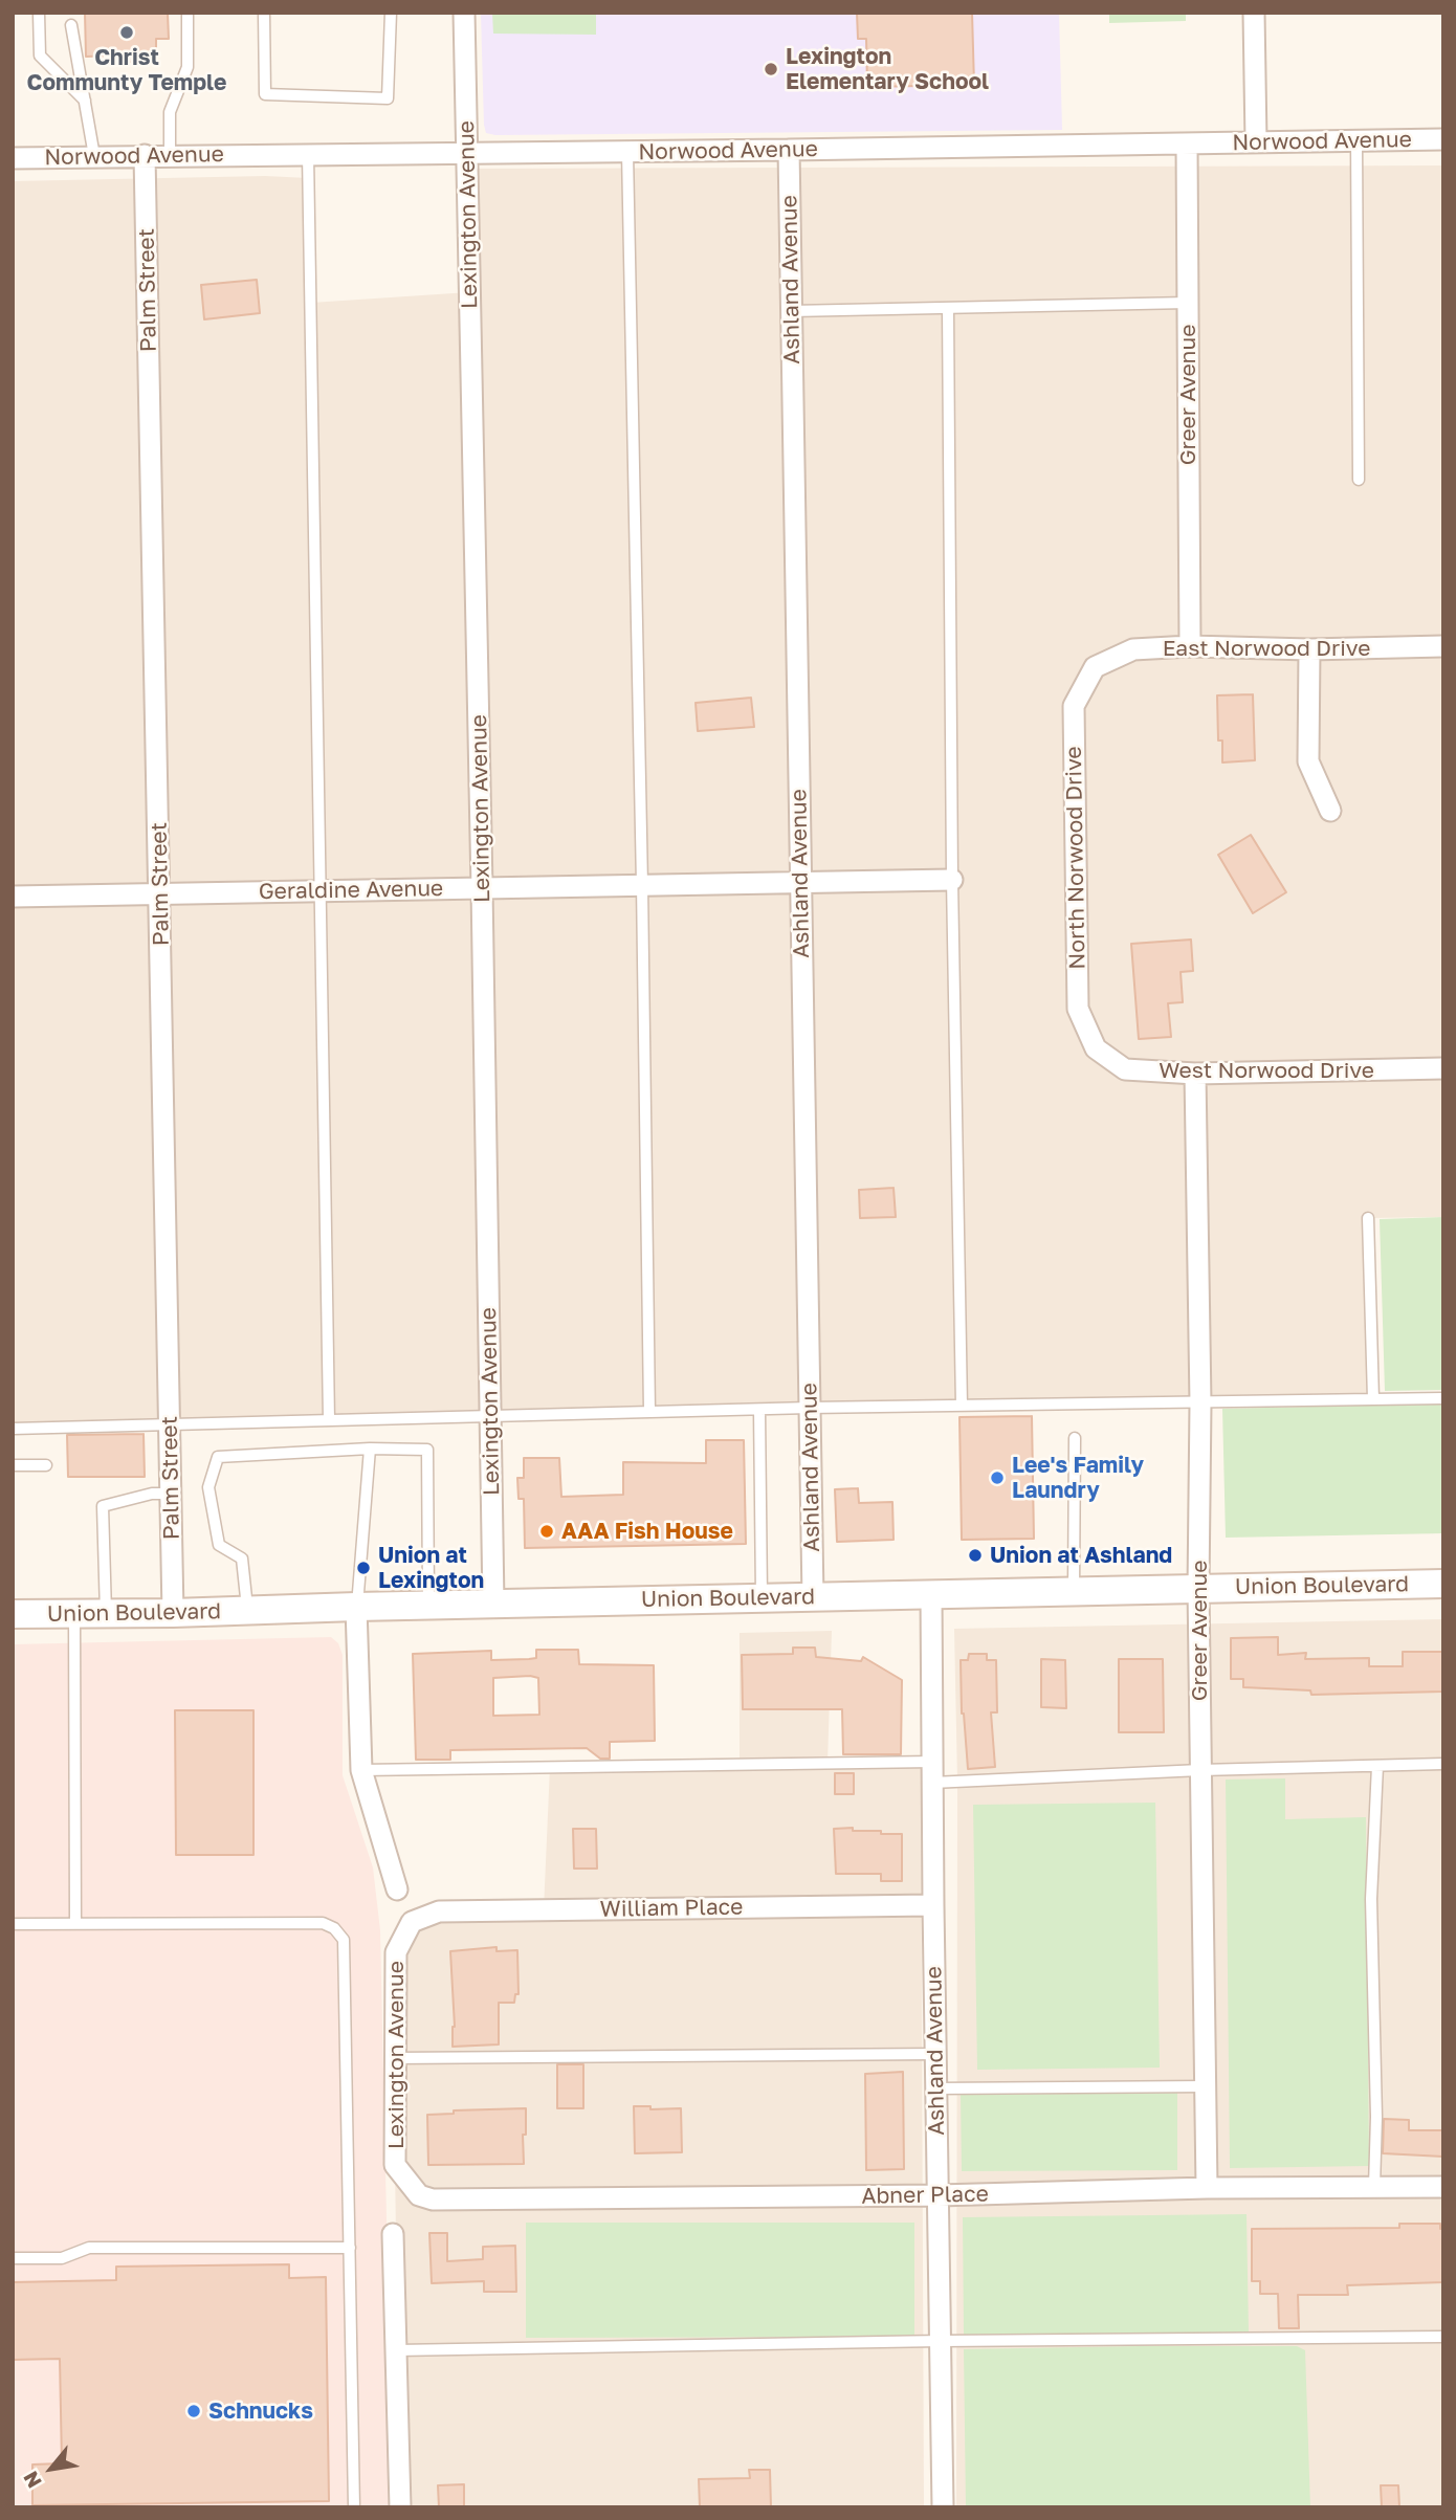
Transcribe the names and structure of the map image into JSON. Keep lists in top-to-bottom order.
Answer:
{
  "streets": {
    "main road": ["Union Boulevard"],
    "street": [
      "Norwood Avenue",
      "Lexington Avenue",
      "Ashland Avenue",
      "Palm Street",
      "Greer Avenue",
      "East Norwood Drive",
      "North Norwood Drive",
      "Geraldine Avenue",
      "West Norwood Drive",
      "William Place",
      "Abner Place"
    ]
  },
  "crossings": [
    ["Norwood Avenue", "Lexington Avenue"],
    ["Norwood Avenue", "Ashland Avenue"],
    ["Norwood Avenue", "Palm Street"],
    ["Norwood Avenue", "Greer Avenue"],
    ["Lexington Avenue", "Geraldine Avenue"],
    ["Lexington Avenue", "Union Boulevard"],
    ["Lexington Avenue", "William Place"],
    ["Lexington Avenue", "Abner Place"],
    ["Ashland Avenue", "Geraldine Avenue"],
    ["Ashland Avenue", "Union Boulevard"],
    ["Ashland Avenue", "William Place"],
    ["Ashland Avenue", "Abner Place"],
    ["Palm Street", "Geraldine Avenue"],
    ["Palm Street", "Union Boulevard"],
    ["Greer Avenue", "East Norwood Drive"],
    ["Greer Avenue", "West Norwood Drive"],
    ["Greer Avenue", "Union Boulevard"],
    ["Greer Avenue", "Abner Place"],
    ["East Norwood Drive", "North Norwood Drive"],
    ["North Norwood Drive", "West Norwood Drive"]
  ],
  "places": [
    "Christ Communty Temple",
    "Lexington Elementary School",
    "Lee's Family Laundry",
    "AAA Fish House",
    "Union at Ashland",
    "Union at Lexington",
    "Schnucks"
  ],
  "north": "bottom left"
}
